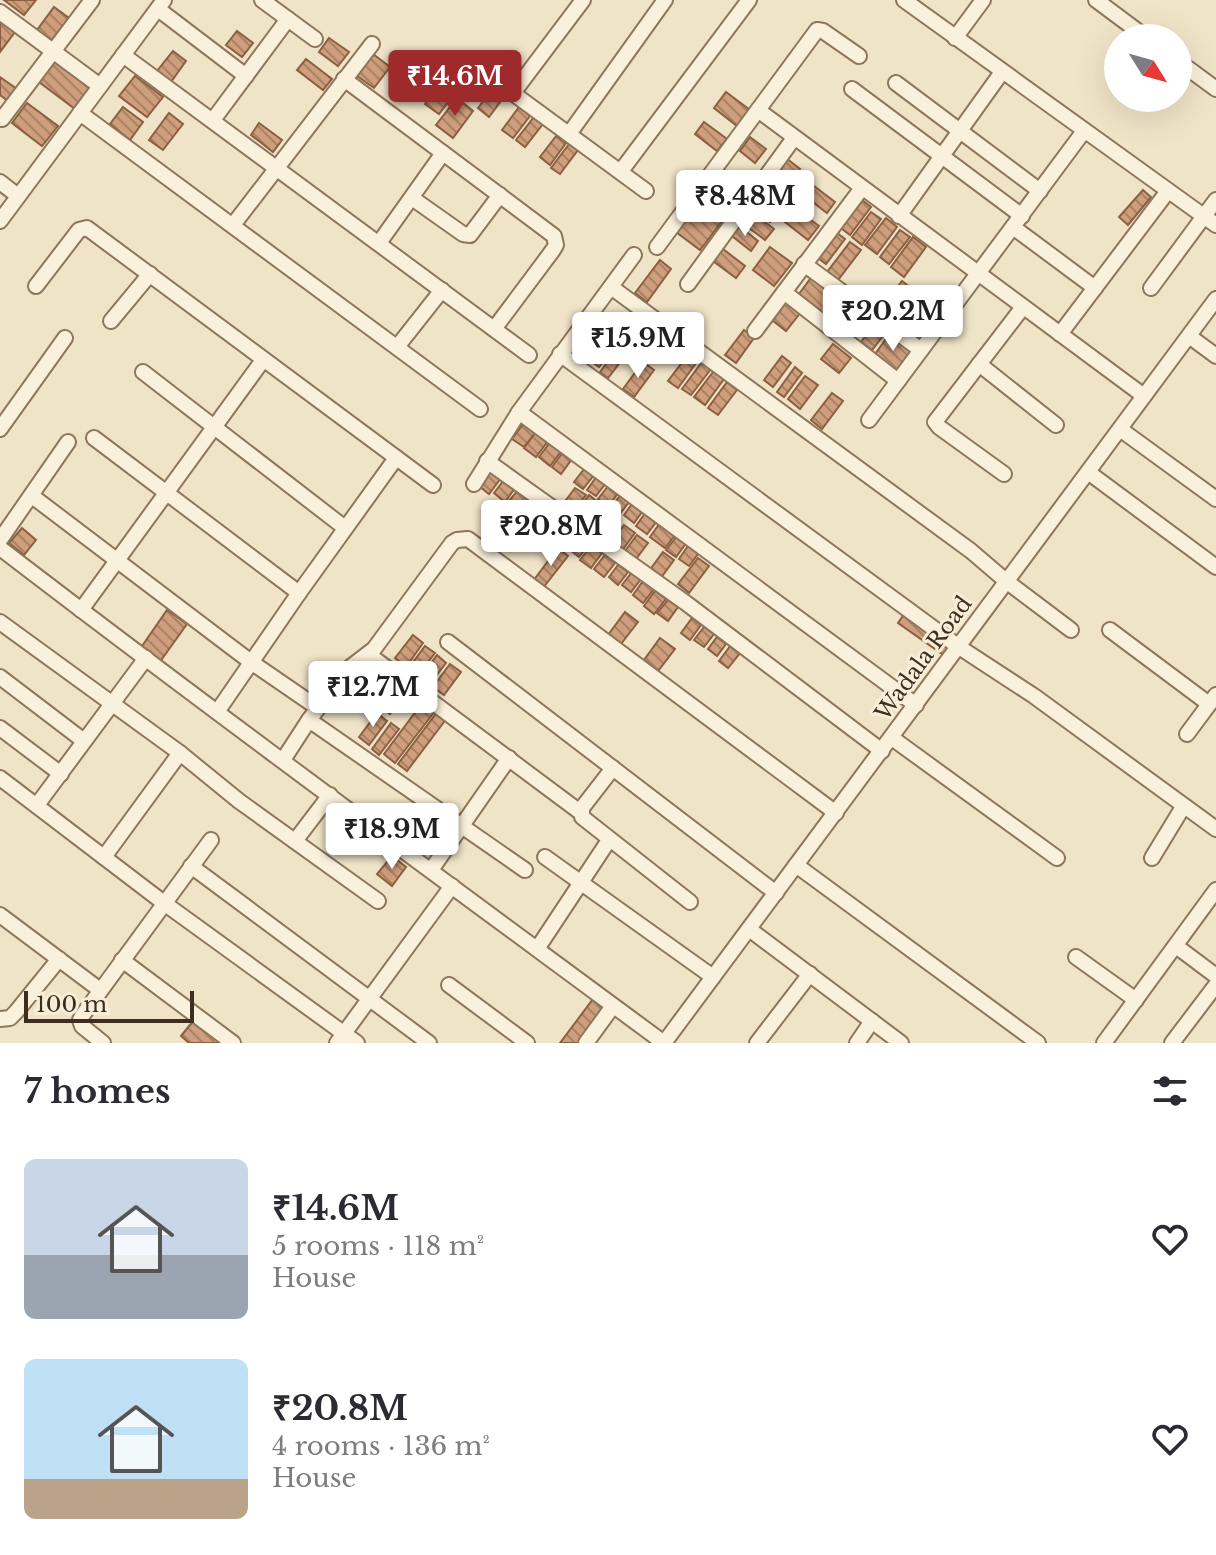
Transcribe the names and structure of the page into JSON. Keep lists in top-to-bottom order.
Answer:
{
  "streets": {
    "street": ["Wadala Road"]
  },
  "scale_bar": "100 m",
  "north": "bottom right",
  "page": {
    "price": [
      "₹14.6M",
      "₹8.48M",
      "₹20.2M",
      "₹15.9M",
      "₹20.8M",
      "₹12.7M",
      "₹18.9M"
    ],
    "scale": "100 m",
    "heading": "7 homes",
    "list": [
      {
        "name": "₹14.6M",
        "note": "5 rooms · 118 m² · House"
      },
      {
        "name": "₹20.8M",
        "note": "4 rooms · 136 m² · House"
      }
    ]
  }
}
